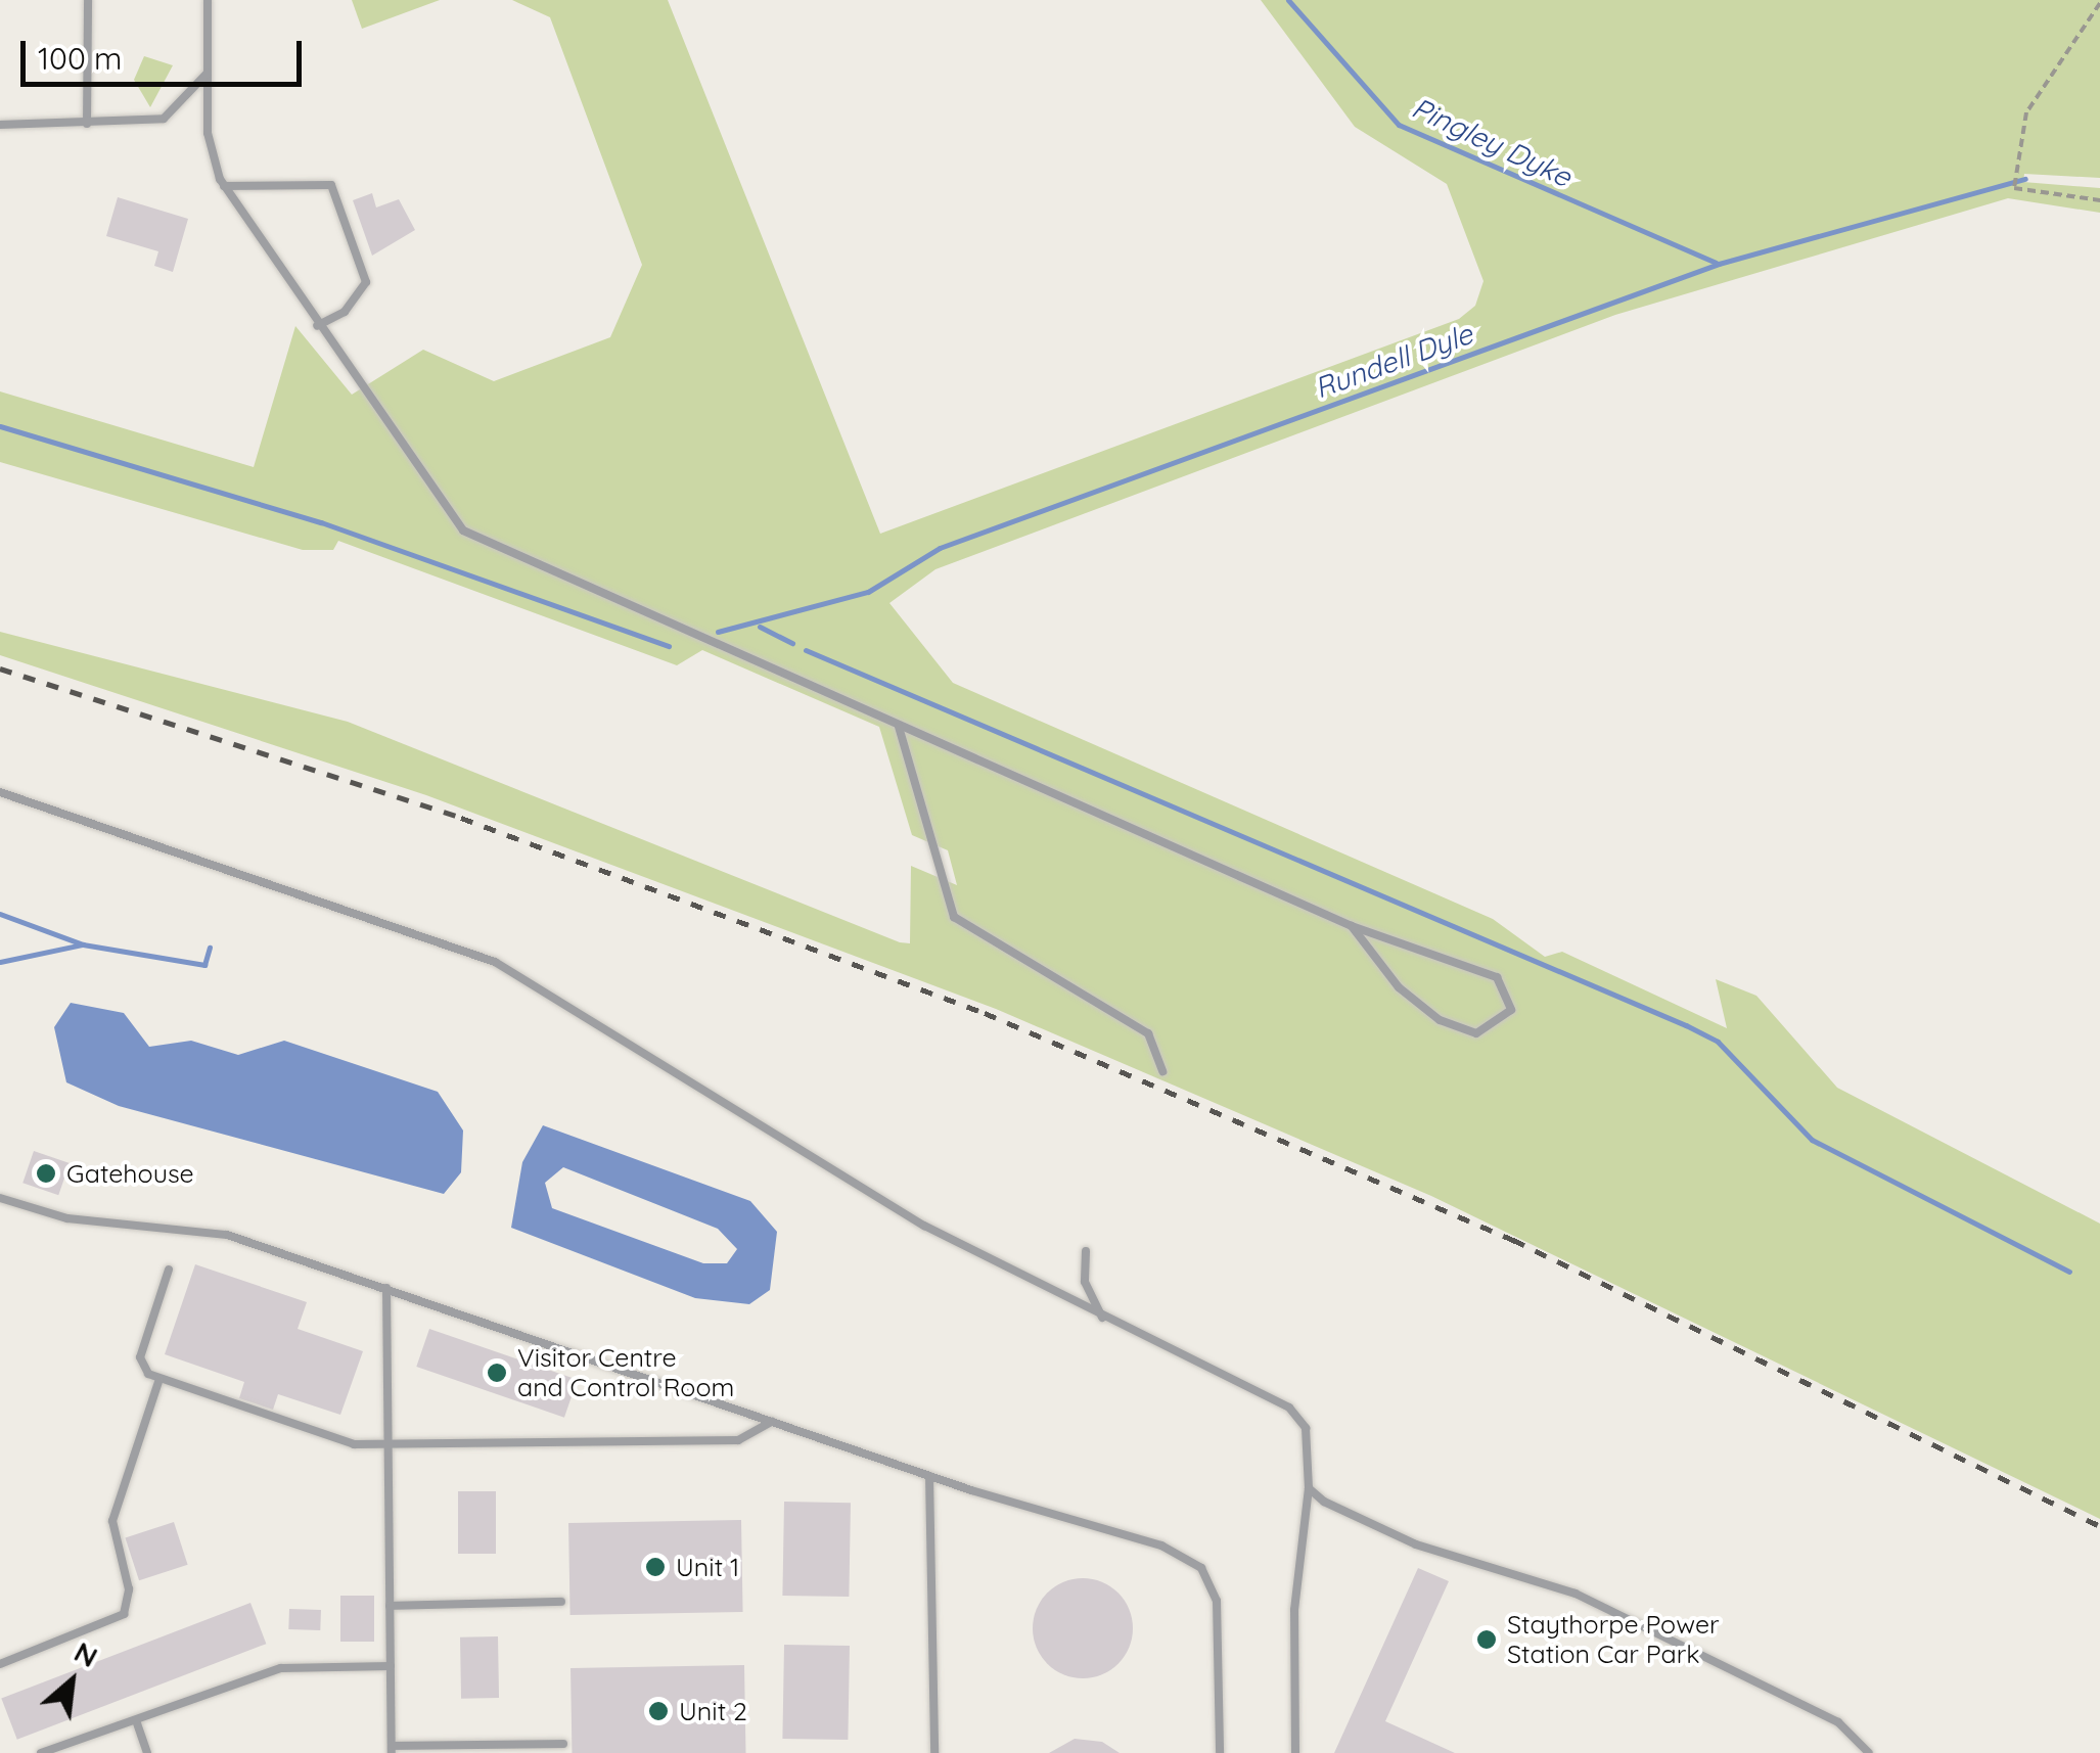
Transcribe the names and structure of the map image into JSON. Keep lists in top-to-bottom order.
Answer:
{
  "water": ["Pingley Dyke", "Rundell Dyle"],
  "places": [
    "Gatehouse",
    "Visitor Centre and Control Room",
    "Unit 1",
    "Staythorpe Power Station Car Park",
    "Unit 2"
  ],
  "scale_bar": "100 m",
  "north": "top right"
}
